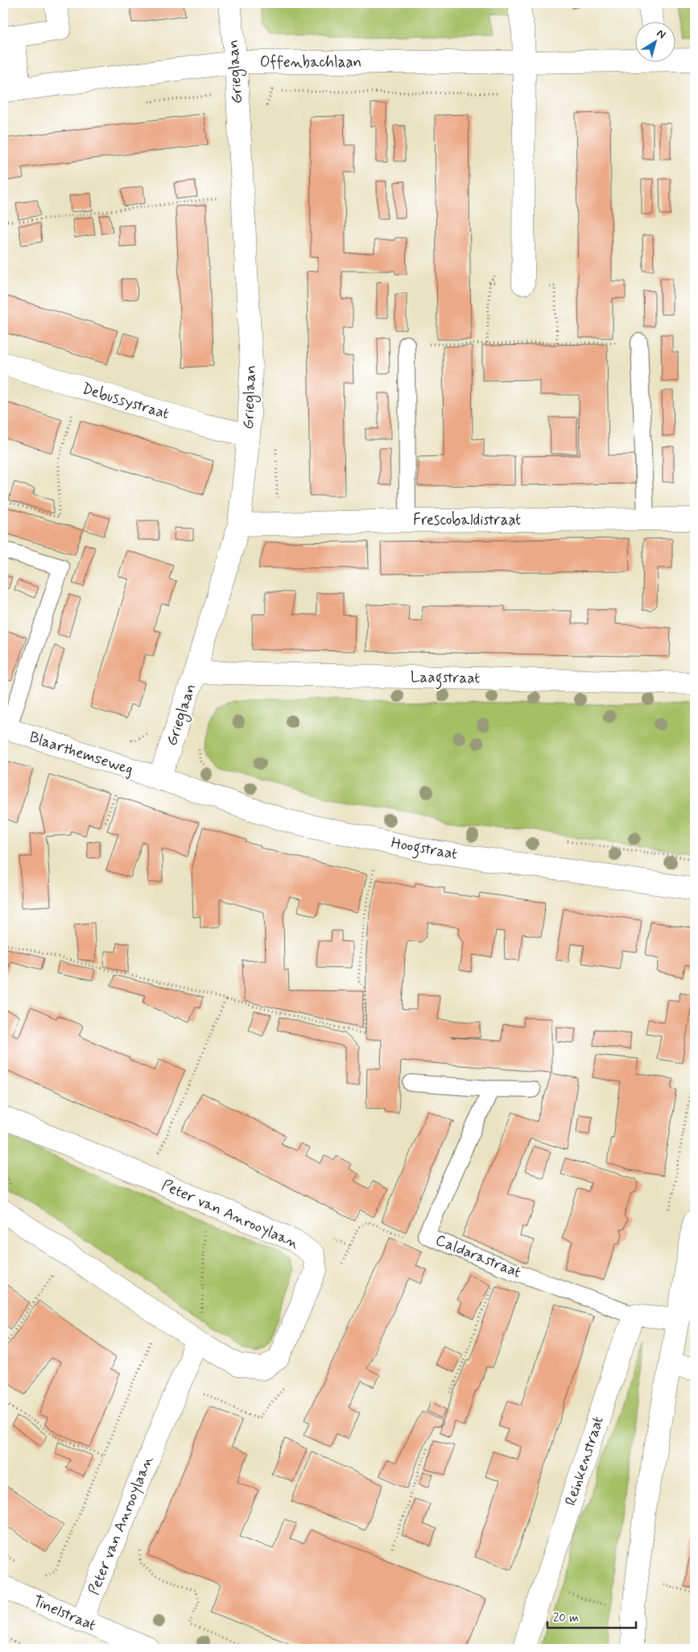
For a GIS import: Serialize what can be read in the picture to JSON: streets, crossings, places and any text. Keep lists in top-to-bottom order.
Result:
{
  "streets": {
    "street": [
      "Offenbachlaan",
      "Grieglaan",
      "Debussystraat",
      "Frescobaldistraat",
      "Laagstraat",
      "Blaarthemseweg",
      "Hoogstraat",
      "Peter van Anrooylaan",
      "Reinkenstraat",
      "Tinelstraat"
    ],
    "lane": ["Caldarastraat"]
  },
  "crossings": [
    ["Offenbachlaan", "Grieglaan"],
    ["Grieglaan", "Debussystraat"],
    ["Grieglaan", "Frescobaldistraat"],
    ["Grieglaan", "Laagstraat"],
    ["Grieglaan", "Blaarthemseweg"],
    ["Grieglaan", "Hoogstraat"],
    ["Blaarthemseweg", "Hoogstraat"],
    ["Peter van Anrooylaan", "Tinelstraat"],
    ["Caldarastraat", "Reinkenstraat"]
  ],
  "scale_bar": "20 m",
  "north": "top right"
}
